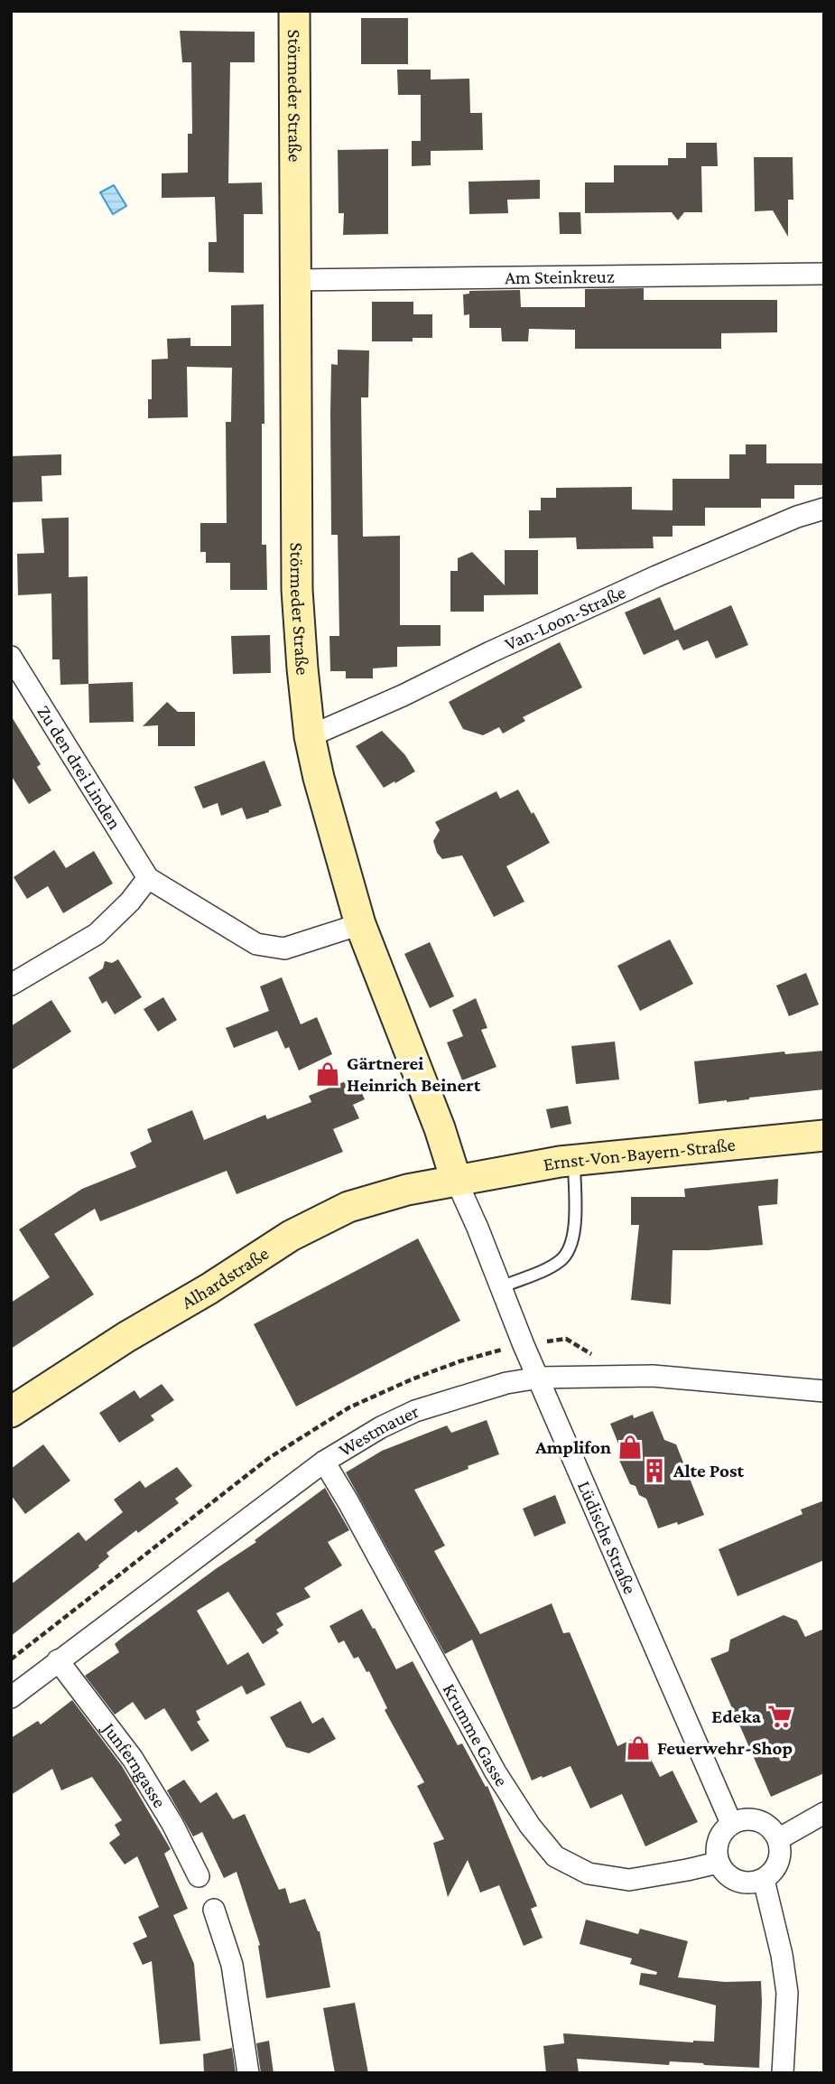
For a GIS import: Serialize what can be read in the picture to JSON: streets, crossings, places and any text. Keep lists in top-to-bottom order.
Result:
{
  "streets": {
    "main road": ["Störmeder Straße", "Ernst-Von-Bayern-Straße", "Alhardstraße"],
    "street": [
      "Am Steinkreuz",
      "Van-Loon-Straße",
      "Zu den drei Linden",
      "Westmauer",
      "Lüdische Straße",
      "Krumme Gasse",
      "Junferngasse"
    ]
  },
  "crossings": [
    ["Störmeder Straße", "Am Steinkreuz"],
    ["Störmeder Straße", "Van-Loon-Straße"],
    ["Störmeder Straße", "Zu den drei Linden"],
    ["Störmeder Straße", "Ernst-Von-Bayern-Straße"],
    ["Störmeder Straße", "Alhardstraße"],
    ["Störmeder Straße", "Lüdische Straße"],
    ["Ernst-Von-Bayern-Straße", "Alhardstraße"],
    ["Ernst-Von-Bayern-Straße", "Lüdische Straße"],
    ["Alhardstraße", "Lüdische Straße"],
    ["Westmauer", "Lüdische Straße"],
    ["Westmauer", "Krumme Gasse"],
    ["Westmauer", "Junferngasse"],
    ["Lüdische Straße", "Krumme Gasse"]
  ],
  "places": {
    "shop": ["Gärtnerei Heinrich Beinert", "Amplifon", "Feuerwehr-Shop"],
    "building": ["Alte Post"],
    "supermarket": ["Edeka"]
  }
}
